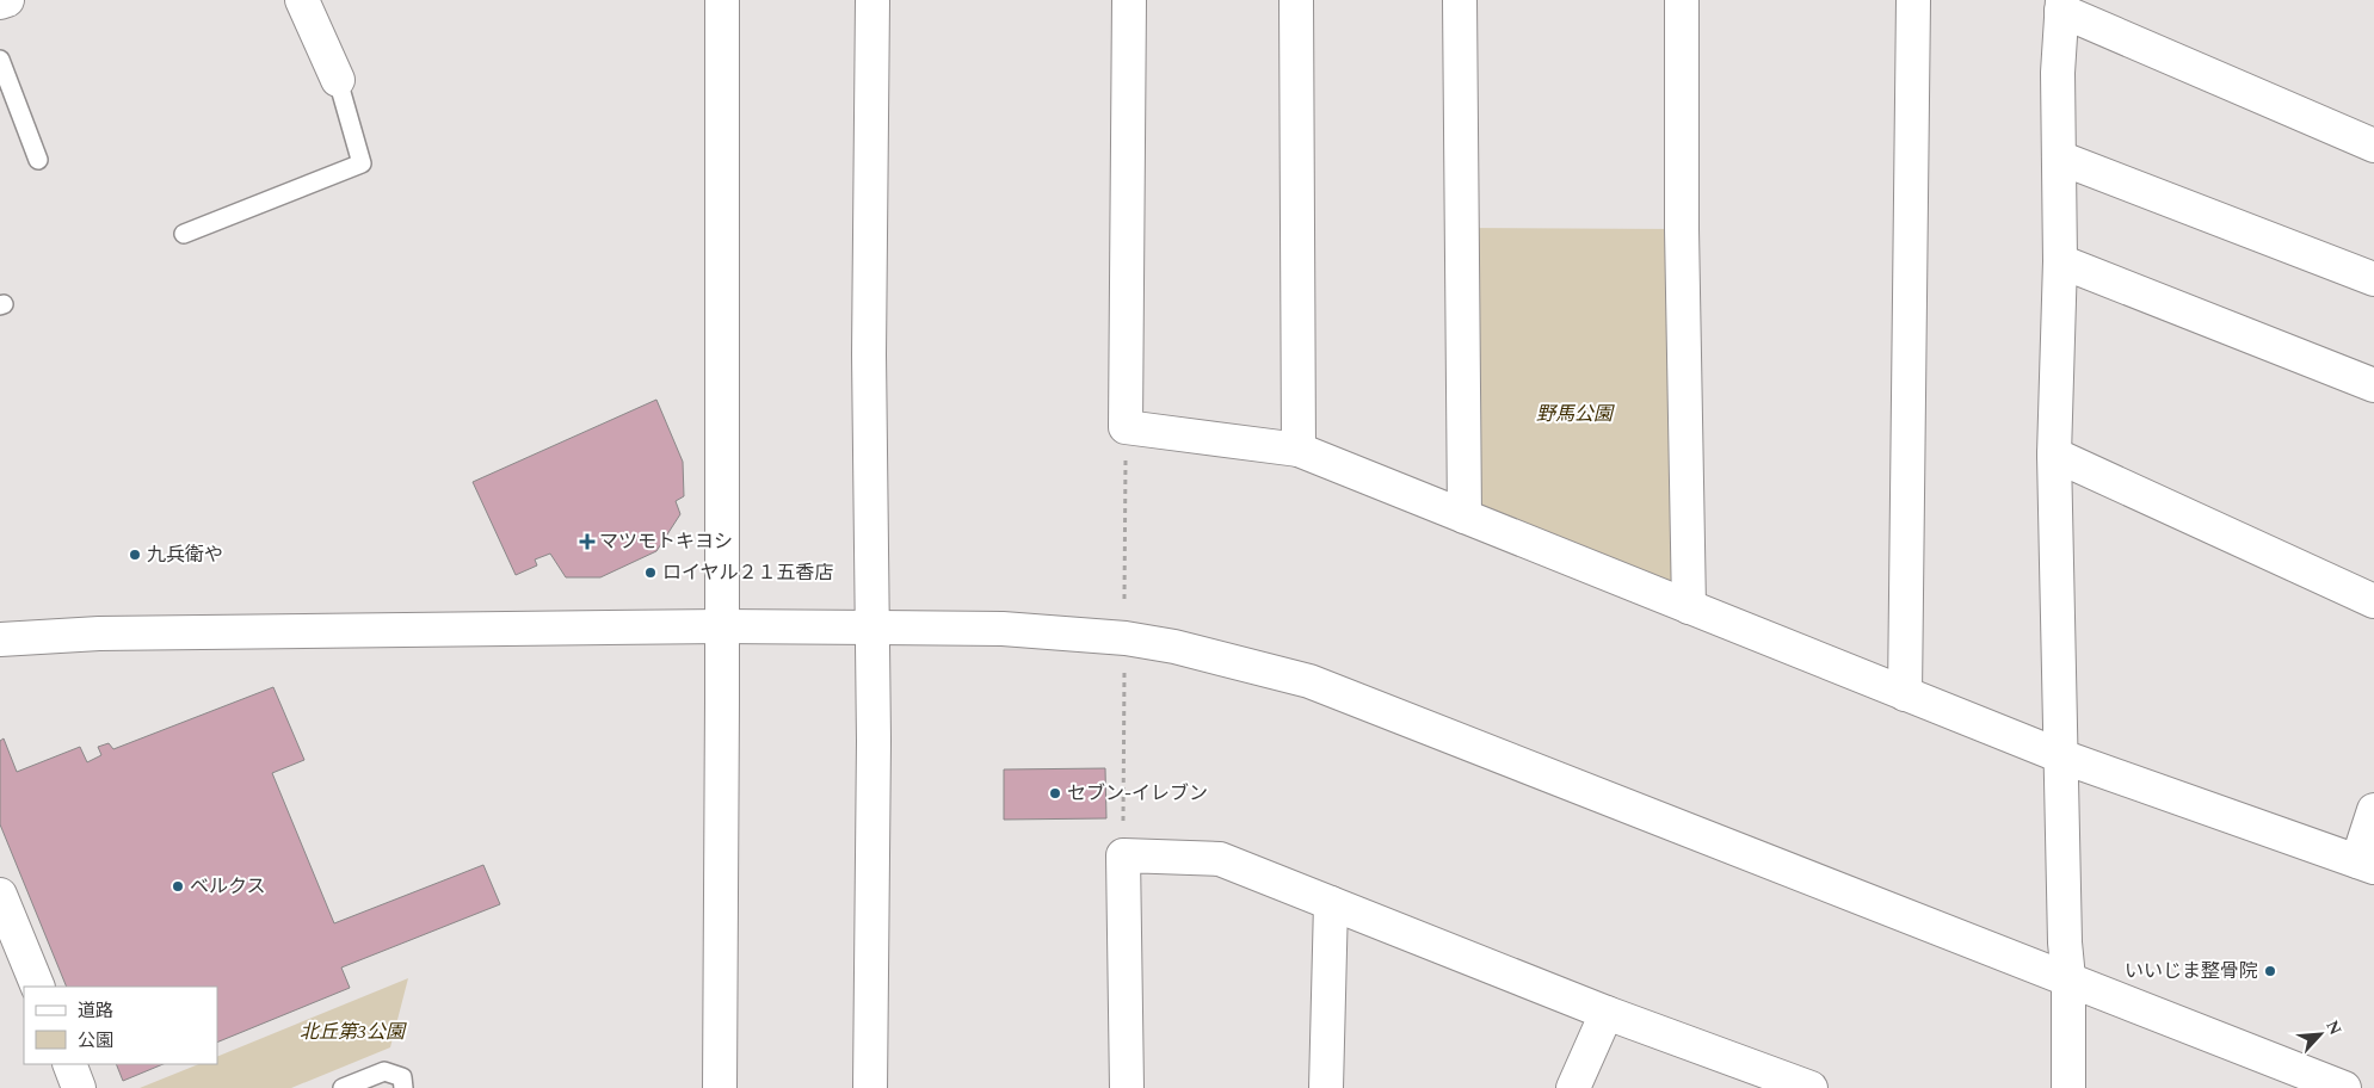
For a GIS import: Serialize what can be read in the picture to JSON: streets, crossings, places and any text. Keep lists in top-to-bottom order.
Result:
{
  "parks": ["野馬公園", "北丘第3公園"],
  "places": {
    "health": ["マツモトキヨシ"],
    "other": [
      "九兵衛や",
      "ロイヤル２１五香店",
      "セブン-イレブン",
      "ベルクス",
      "いいじま整骨院"
    ]
  },
  "legend": ["道路", "公園"],
  "north": "top right"
}
